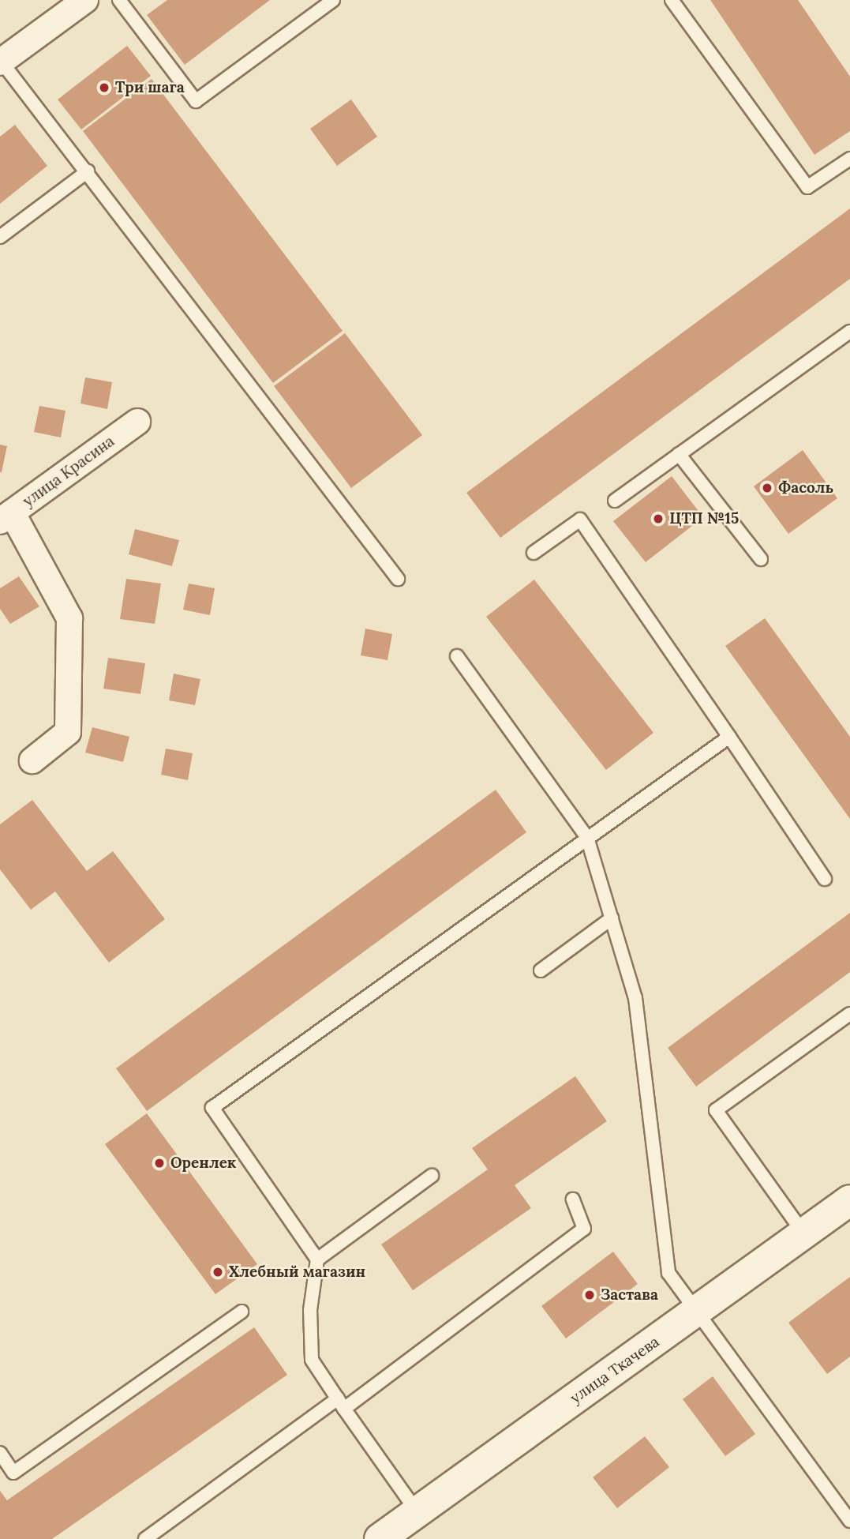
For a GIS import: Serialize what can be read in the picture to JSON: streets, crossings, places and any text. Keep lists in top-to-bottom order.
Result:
{
  "streets": {
    "street": ["улица Красина", "улица Ткачева"]
  },
  "places": [
    "Три шага",
    "Фасоль",
    "ЦТП №15",
    "Оренлек",
    "Хлебный магазин",
    "Застава"
  ]
}
